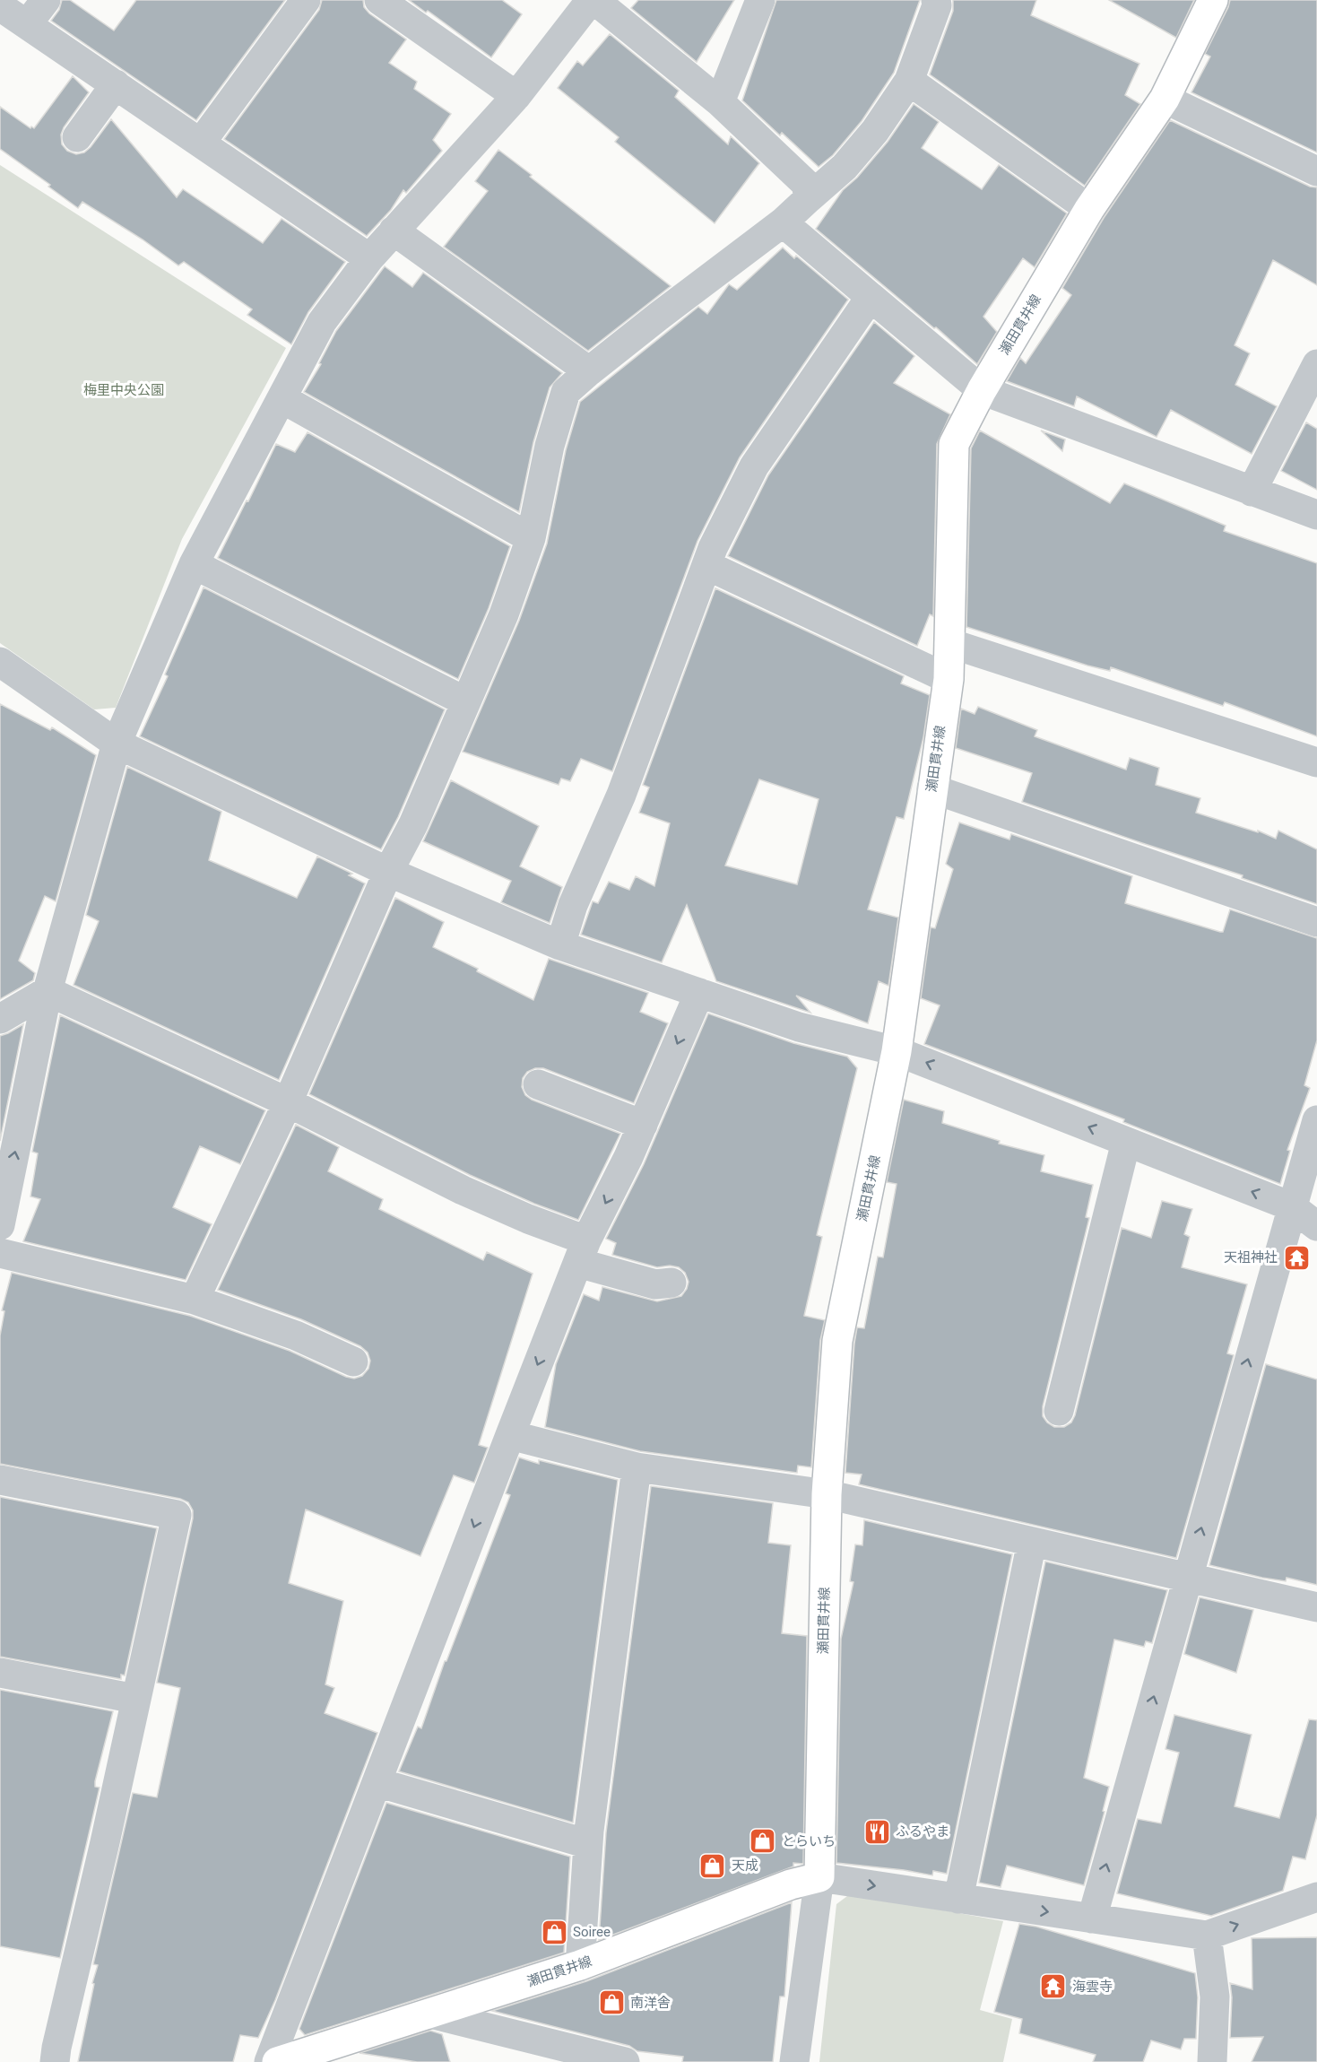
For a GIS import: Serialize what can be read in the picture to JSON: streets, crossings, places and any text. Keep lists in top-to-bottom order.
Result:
{
  "streets": {
    "main road": ["瀬田貫井線"]
  },
  "parks": ["梅里中央公園"],
  "places": {
    "temple": ["天祖神社", "海雲寺"],
    "restaurant": ["ふるやま"],
    "shop": [
      "とらいち",
      "天成",
      "Soiree",
      "南洋舎"
    ]
  }
}
